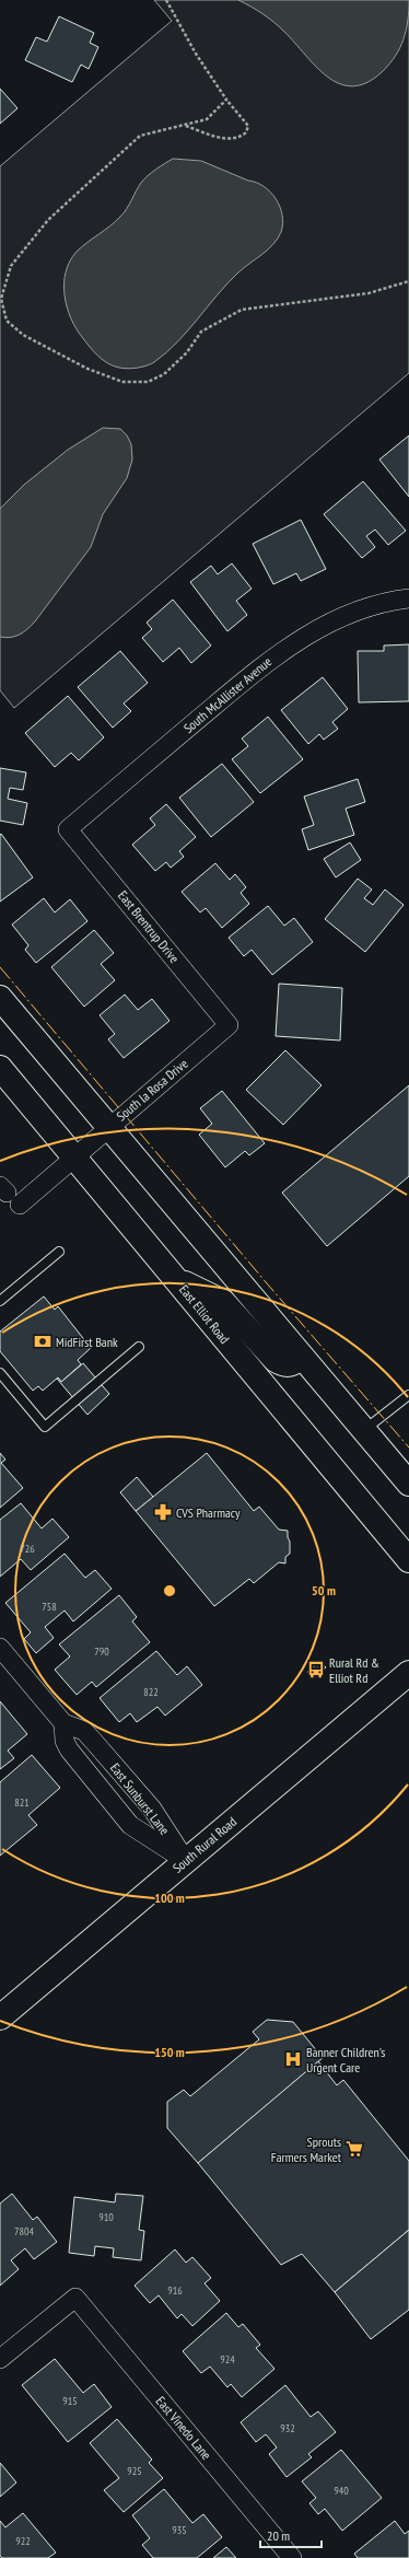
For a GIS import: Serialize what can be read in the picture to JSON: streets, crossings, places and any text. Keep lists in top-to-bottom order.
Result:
{
  "streets": {
    "main road": ["East Elliot Road", "South Rural Road"],
    "street": [
      "South McAllister Avenue",
      "East Brentrup Drive",
      "South la Rosa Drive",
      "East Sunburst Lane",
      "East Vinedo Lane"
    ]
  },
  "crossings": [
    ["South McAllister Avenue", "East Brentrup Drive"],
    ["East Brentrup Drive", "South la Rosa Drive"],
    ["South la Rosa Drive", "East Elliot Road"],
    ["East Sunburst Lane", "South Rural Road"]
  ],
  "places": {
    "bank": ["MidFirst Bank"],
    "pharmacy": ["CVS Pharmacy"],
    "bus stop": ["Rural Rd & Elliot Rd"],
    "hospital": ["Banner Children's Urgent Care"],
    "supermarket": ["Sprouts Farmers Market"]
  },
  "house_numbers": [
    "726",
    "758",
    "790",
    "822",
    "821",
    "910",
    "7804",
    "916",
    "924",
    "915",
    "932",
    "925",
    "940",
    "935",
    "922"
  ],
  "scale_bar": "20 m",
  "rings": ["50 m", "100 m", "150 m"]
}
